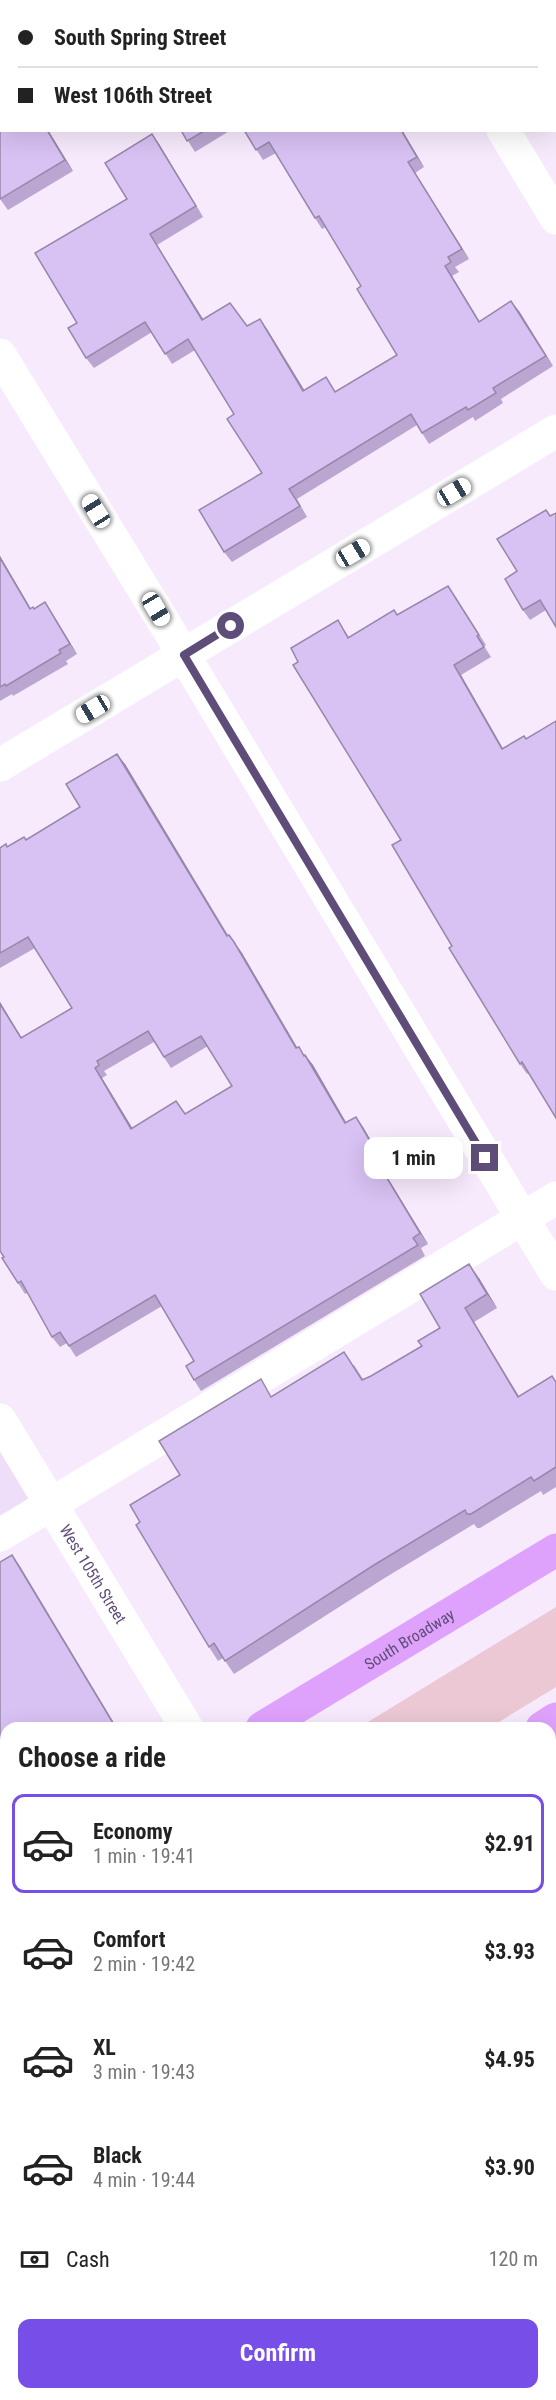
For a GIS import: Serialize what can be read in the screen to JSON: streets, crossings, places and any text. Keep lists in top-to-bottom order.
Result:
{
  "streets": {
    "main road": ["South Broadway"],
    "street": ["West 105th Street"]
  },
  "page": {
    "banner": ["South Spring Street", "West 106th Street"],
    "bubble": "1 min",
    "heading": "Choose a ride",
    "list": [
      {
        "name": "Economy",
        "note": "1 min · 19:41",
        "value": "$2.91"
      },
      {
        "name": "Comfort",
        "note": "2 min · 19:42",
        "value": "$3.93"
      },
      {
        "name": "XL",
        "note": "3 min · 19:43",
        "value": "$4.95"
      },
      {
        "name": "Black",
        "note": "4 min · 19:44",
        "value": "$3.90"
      }
    ],
    "pay": ["Cash", "120 m"],
    "buttons": "Confirm"
  }
}
